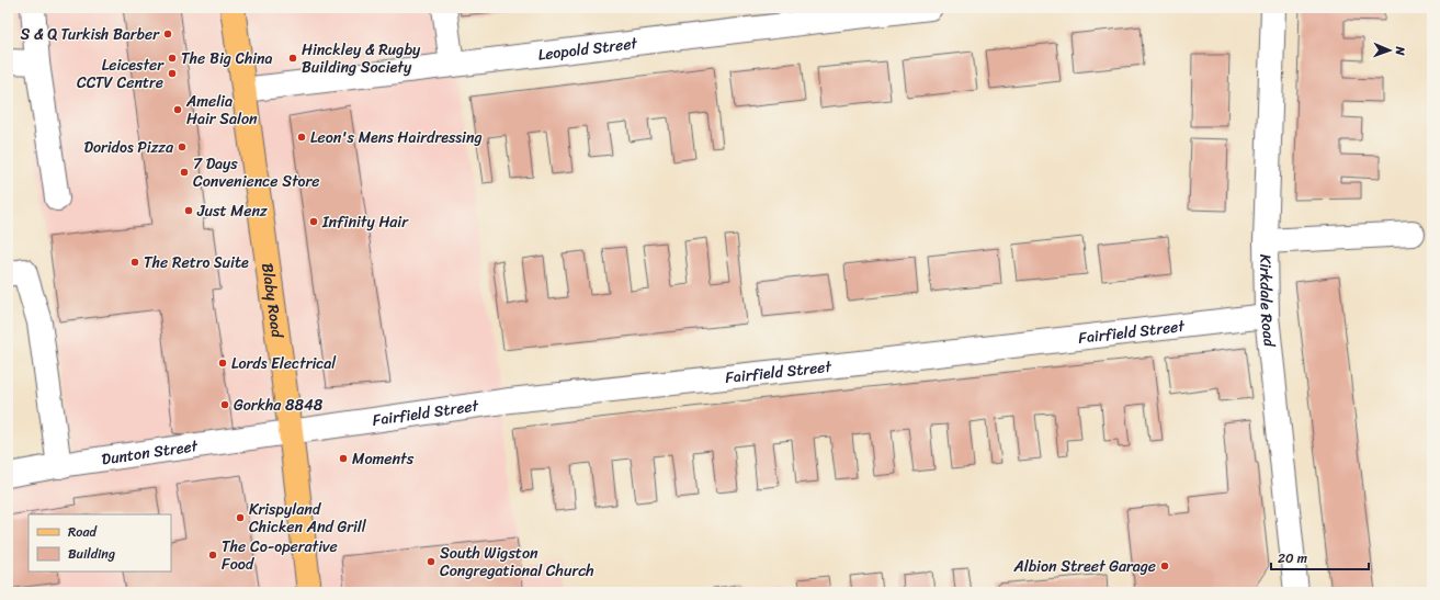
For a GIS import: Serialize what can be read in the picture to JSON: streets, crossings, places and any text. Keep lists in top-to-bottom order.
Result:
{
  "streets": {
    "main road": ["Blaby Road"],
    "street": [
      "Leopold Street",
      "Kirkdale Road",
      "Fairfield Street",
      "Dunton Street"
    ]
  },
  "crossings": [
    ["Leopold Street", "Blaby Road"],
    ["Blaby Road", "Fairfield Street"],
    ["Blaby Road", "Dunton Street"],
    ["Kirkdale Road", "Fairfield Street"],
    ["Fairfield Street", "Dunton Street"]
  ],
  "places": [
    "S & Q Turkish Barber",
    "The Big China",
    "Hinckley & Rugby Building Society",
    "Leicester CCTV Centre",
    "Amelia Hair Salon",
    "Leon's Mens Hairdressing",
    "Doridos Pizza",
    "7 Days Convenience Store",
    "Just Menz",
    "Infinity Hair",
    "The Retro Suite",
    "Lords Electrical",
    "Gorkha 8848",
    "Moments",
    "Krispyland Chicken And Grill",
    "The Co-operative Food",
    "South Wigston Congregational Church",
    "Albion Street Garage"
  ],
  "legend": ["Road", "Building"],
  "scale_bar": "20 m",
  "north": "right"
}
